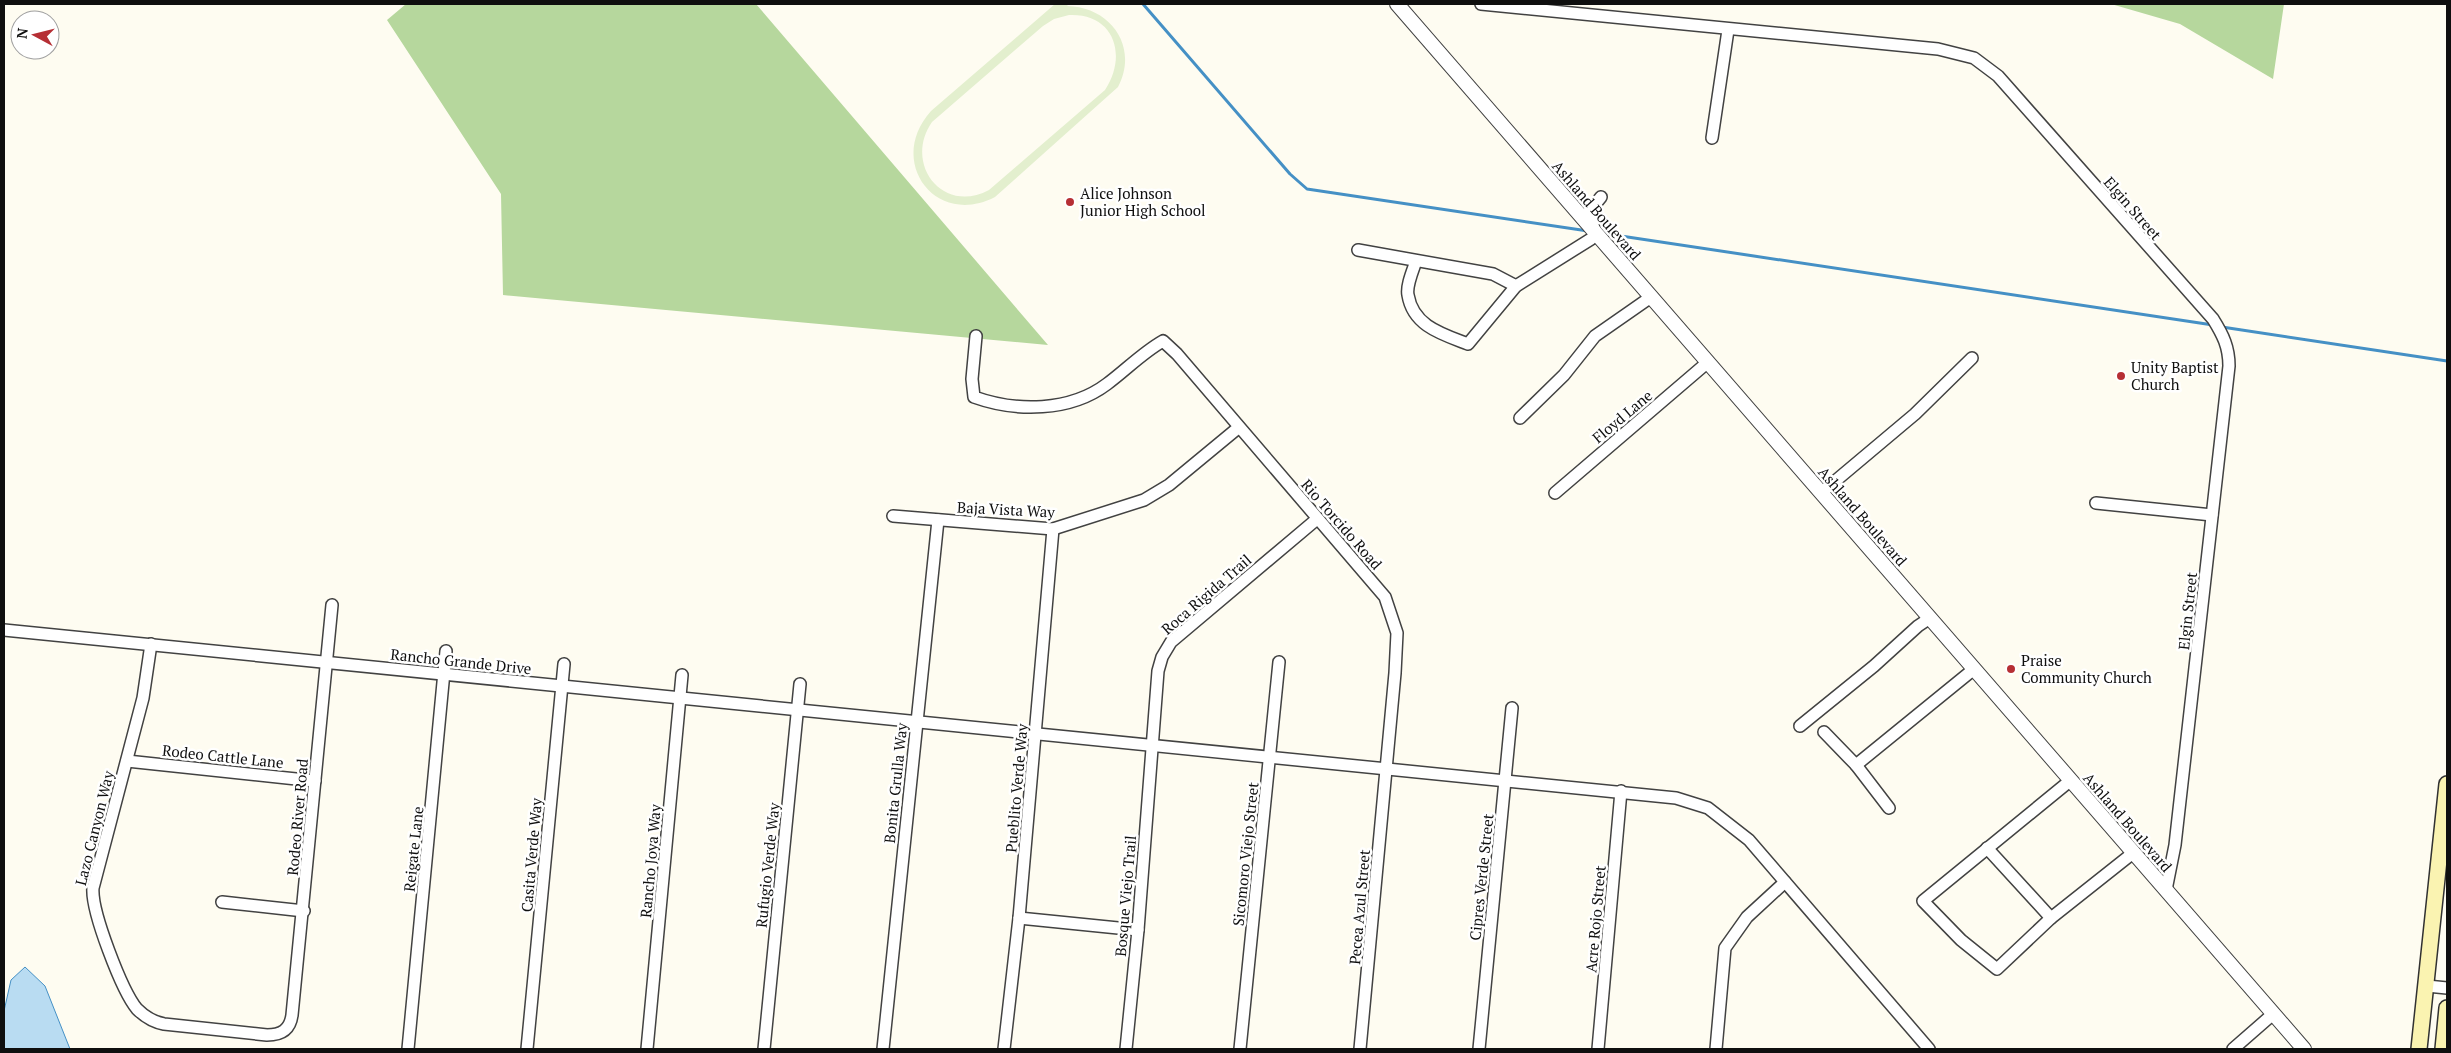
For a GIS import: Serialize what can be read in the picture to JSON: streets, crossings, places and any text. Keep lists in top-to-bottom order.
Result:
{
  "streets": {
    "street": [
      "Elgin Street",
      "Ashland Boulevard",
      "Floyd Lane",
      "Baja Vista Way",
      "Rio Torcido Road",
      "Roca Rigida Trail",
      "Rancho Grande Drive",
      "Rodeo Cattle Lane",
      "Bonita Grulla Way",
      "Pueblito Verde Way",
      "Rodeo River Road",
      "Lazo Canyon Way",
      "Reigate Lane",
      "Sicomoro Viejo Street",
      "Casita Verde Way",
      "Rancho Joya Way",
      "Rufugio Verde Way",
      "Cipres Verde Street",
      "Bosque Viejo Trail",
      "Pecea Azul Street",
      "Acre Rojo Street"
    ]
  },
  "crossings": [
    ["Elgin Street", "Ashland Boulevard"],
    ["Ashland Boulevard", "Floyd Lane"],
    ["Baja Vista Way", "Rio Torcido Road"],
    ["Baja Vista Way", "Bonita Grulla Way"],
    ["Baja Vista Way", "Pueblito Verde Way"],
    ["Rio Torcido Road", "Roca Rigida Trail"],
    ["Rio Torcido Road", "Rancho Grande Drive"],
    ["Rio Torcido Road", "Pecea Azul Street"],
    ["Roca Rigida Trail", "Rancho Grande Drive"],
    ["Roca Rigida Trail", "Bosque Viejo Trail"],
    ["Rancho Grande Drive", "Bonita Grulla Way"],
    ["Rancho Grande Drive", "Pueblito Verde Way"],
    ["Rancho Grande Drive", "Rodeo River Road"],
    ["Rancho Grande Drive", "Lazo Canyon Way"],
    ["Rancho Grande Drive", "Reigate Lane"],
    ["Rancho Grande Drive", "Sicomoro Viejo Street"],
    ["Rancho Grande Drive", "Casita Verde Way"],
    ["Rancho Grande Drive", "Rancho Joya Way"],
    ["Rancho Grande Drive", "Rufugio Verde Way"],
    ["Rancho Grande Drive", "Cipres Verde Street"],
    ["Rancho Grande Drive", "Bosque Viejo Trail"],
    ["Rancho Grande Drive", "Pecea Azul Street"],
    ["Rancho Grande Drive", "Acre Rojo Street"],
    ["Rodeo Cattle Lane", "Rodeo River Road"],
    ["Rodeo Cattle Lane", "Lazo Canyon Way"],
    ["Rodeo River Road", "Lazo Canyon Way"]
  ],
  "places": ["Alice Johnson Junior High School", "Unity Baptist Church", "Praise Community Church"],
  "north": "left"
}
